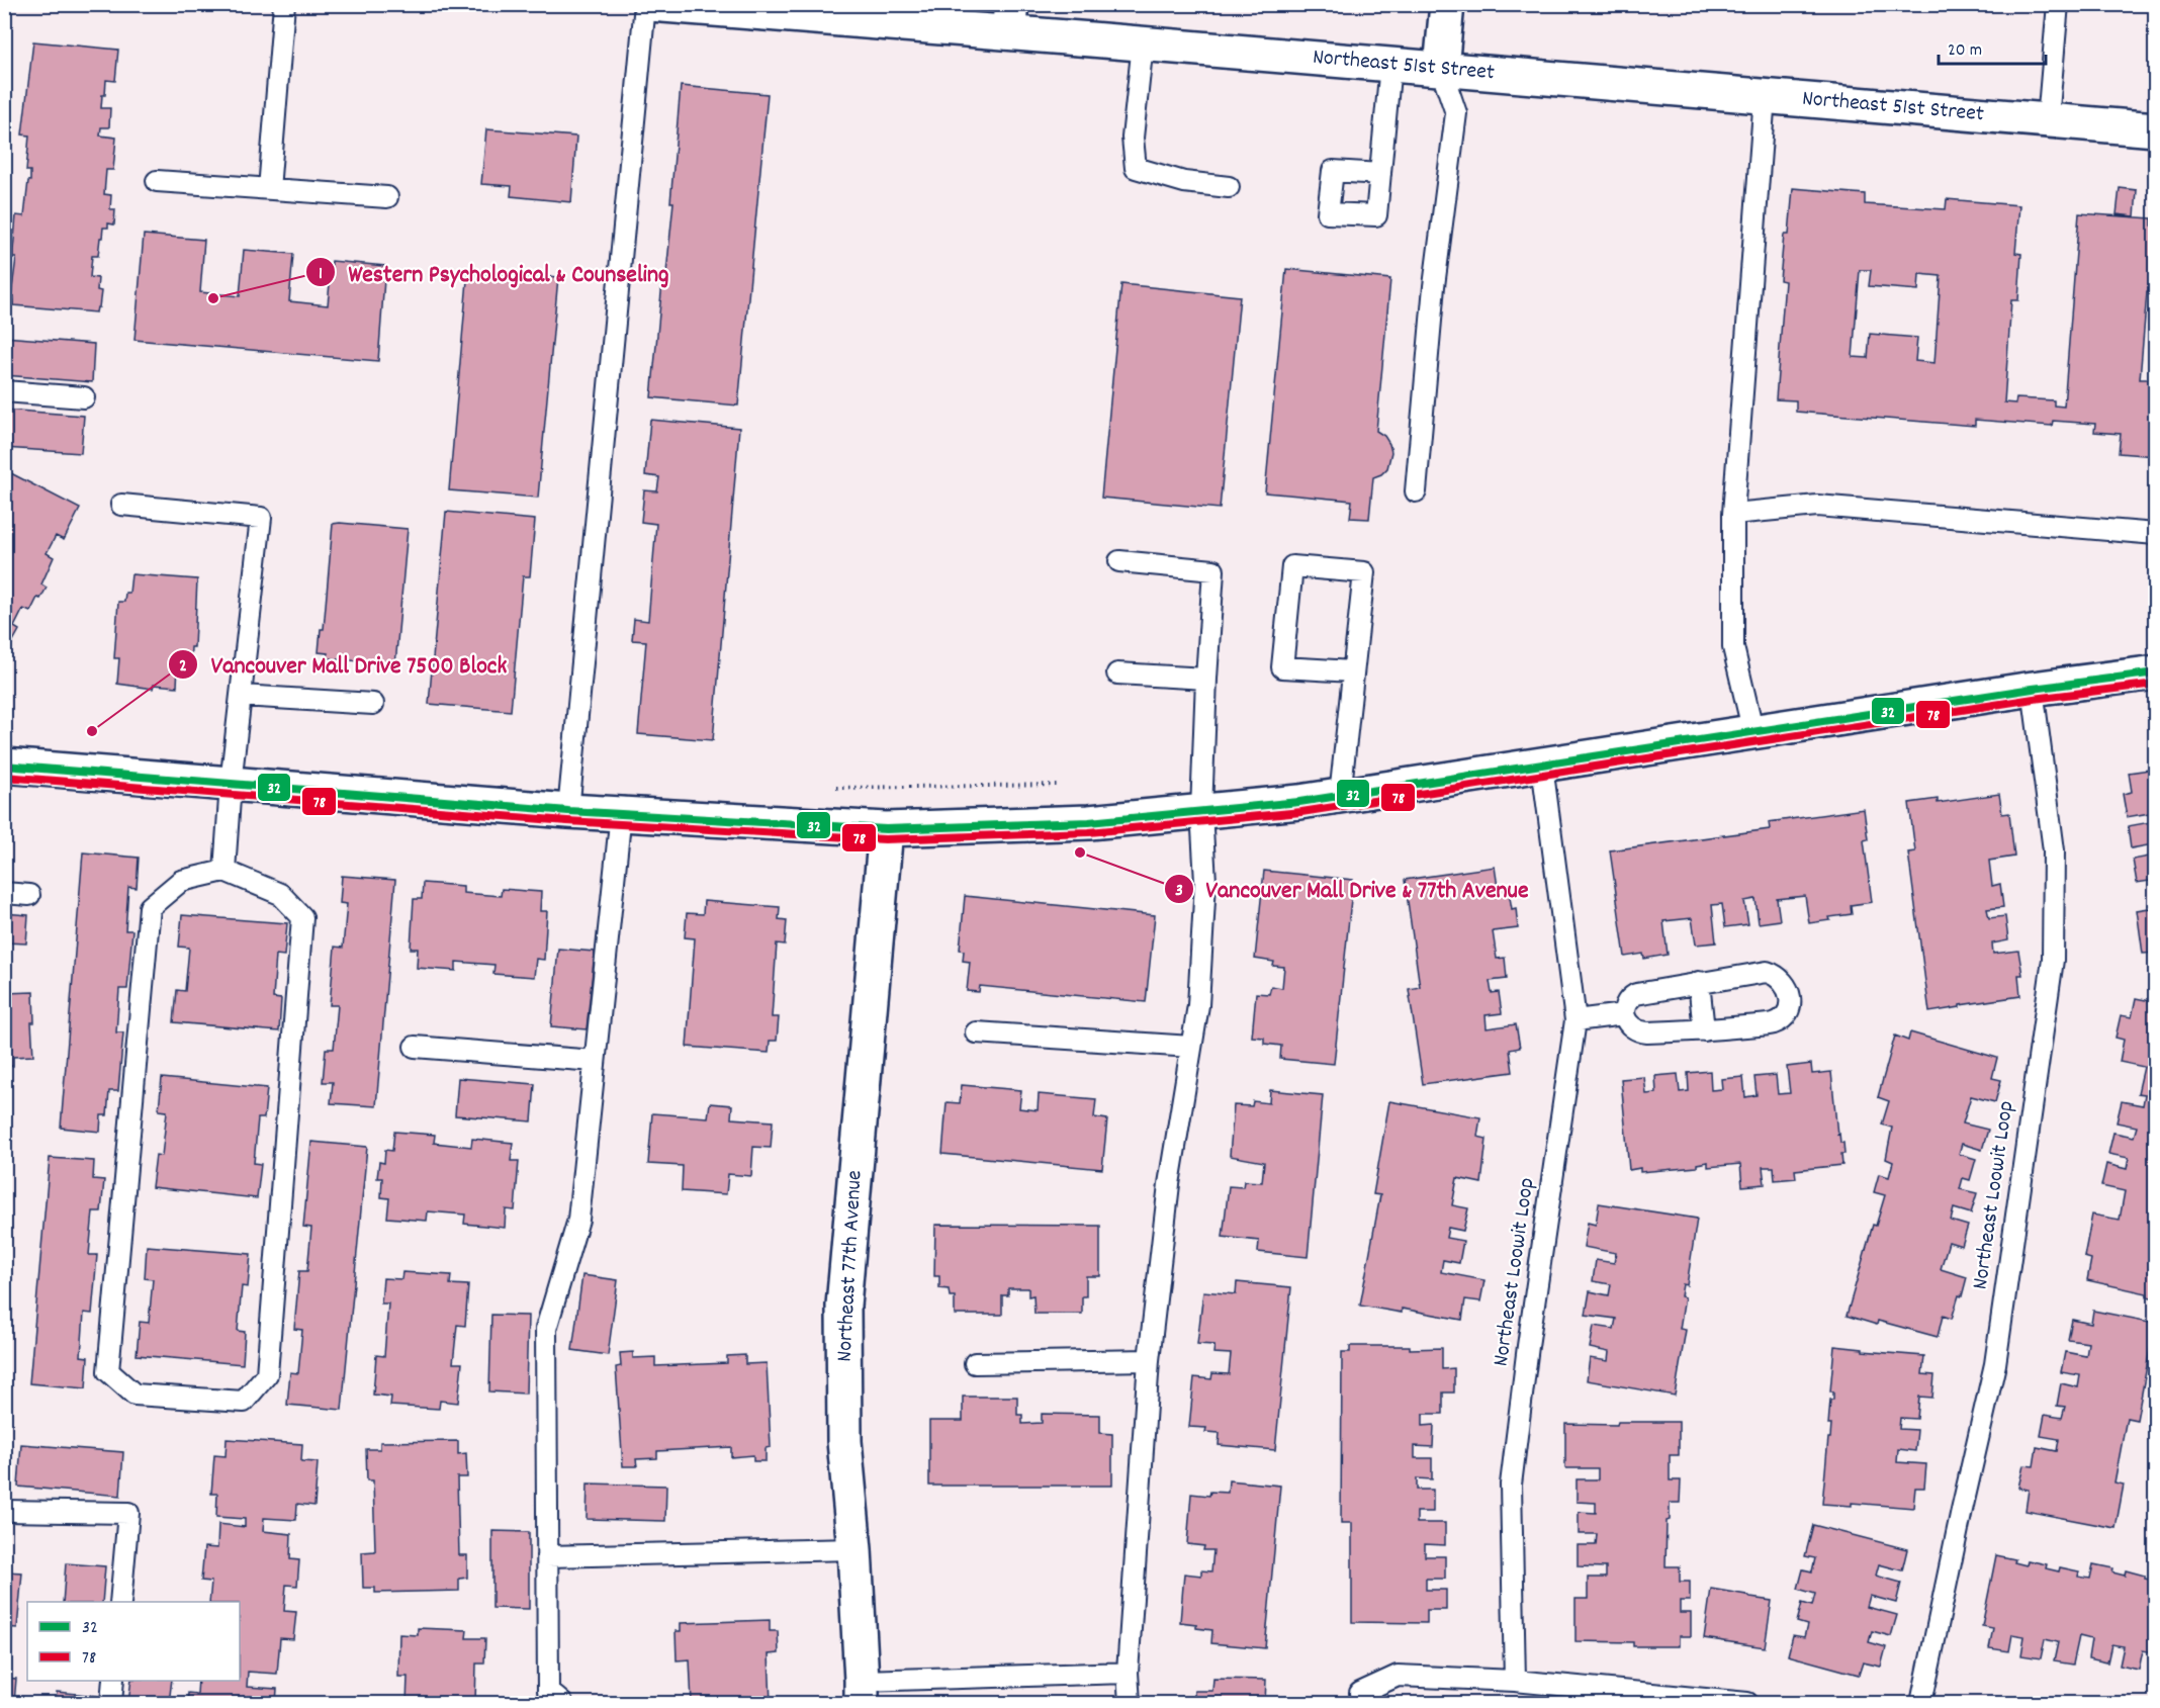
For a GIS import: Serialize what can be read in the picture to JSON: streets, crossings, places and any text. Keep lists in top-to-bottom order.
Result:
{
  "streets": {
    "street": ["Northeast 51st Street", "Northeast 77th Avenue"],
    "lane": ["Northeast Loowit Loop"]
  },
  "places": ["Western Psychological & Counseling", "Vancouver Mall Drive 7500 Block", "Vancouver Mall Drive & 77th Avenue"],
  "lines": ["transit line 32", "transit line 78"],
  "legend": ["32", "78"],
  "scale_bar": "20 m"
}
